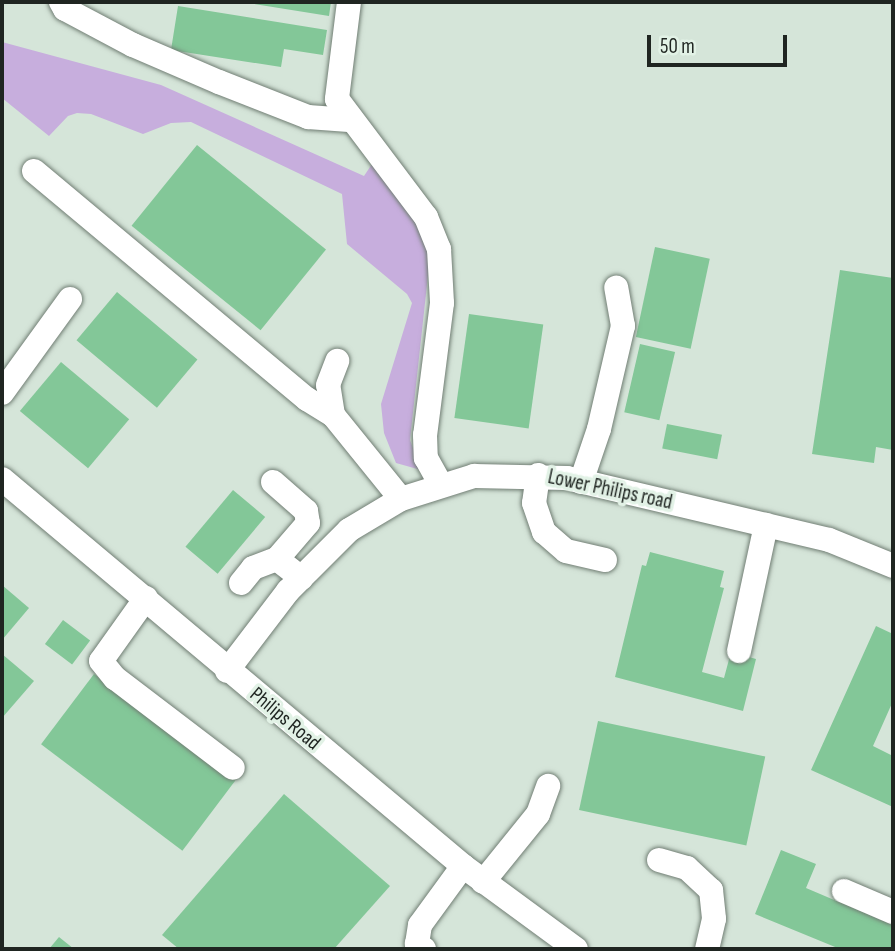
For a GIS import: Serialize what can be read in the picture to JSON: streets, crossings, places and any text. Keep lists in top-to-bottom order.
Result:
{
  "streets": {
    "street": ["Lower Philips road", "Philips Road"]
  },
  "crossings": [
    ["Lower Philips road", "Philips Road"]
  ],
  "scale_bar": "50 m"
}
